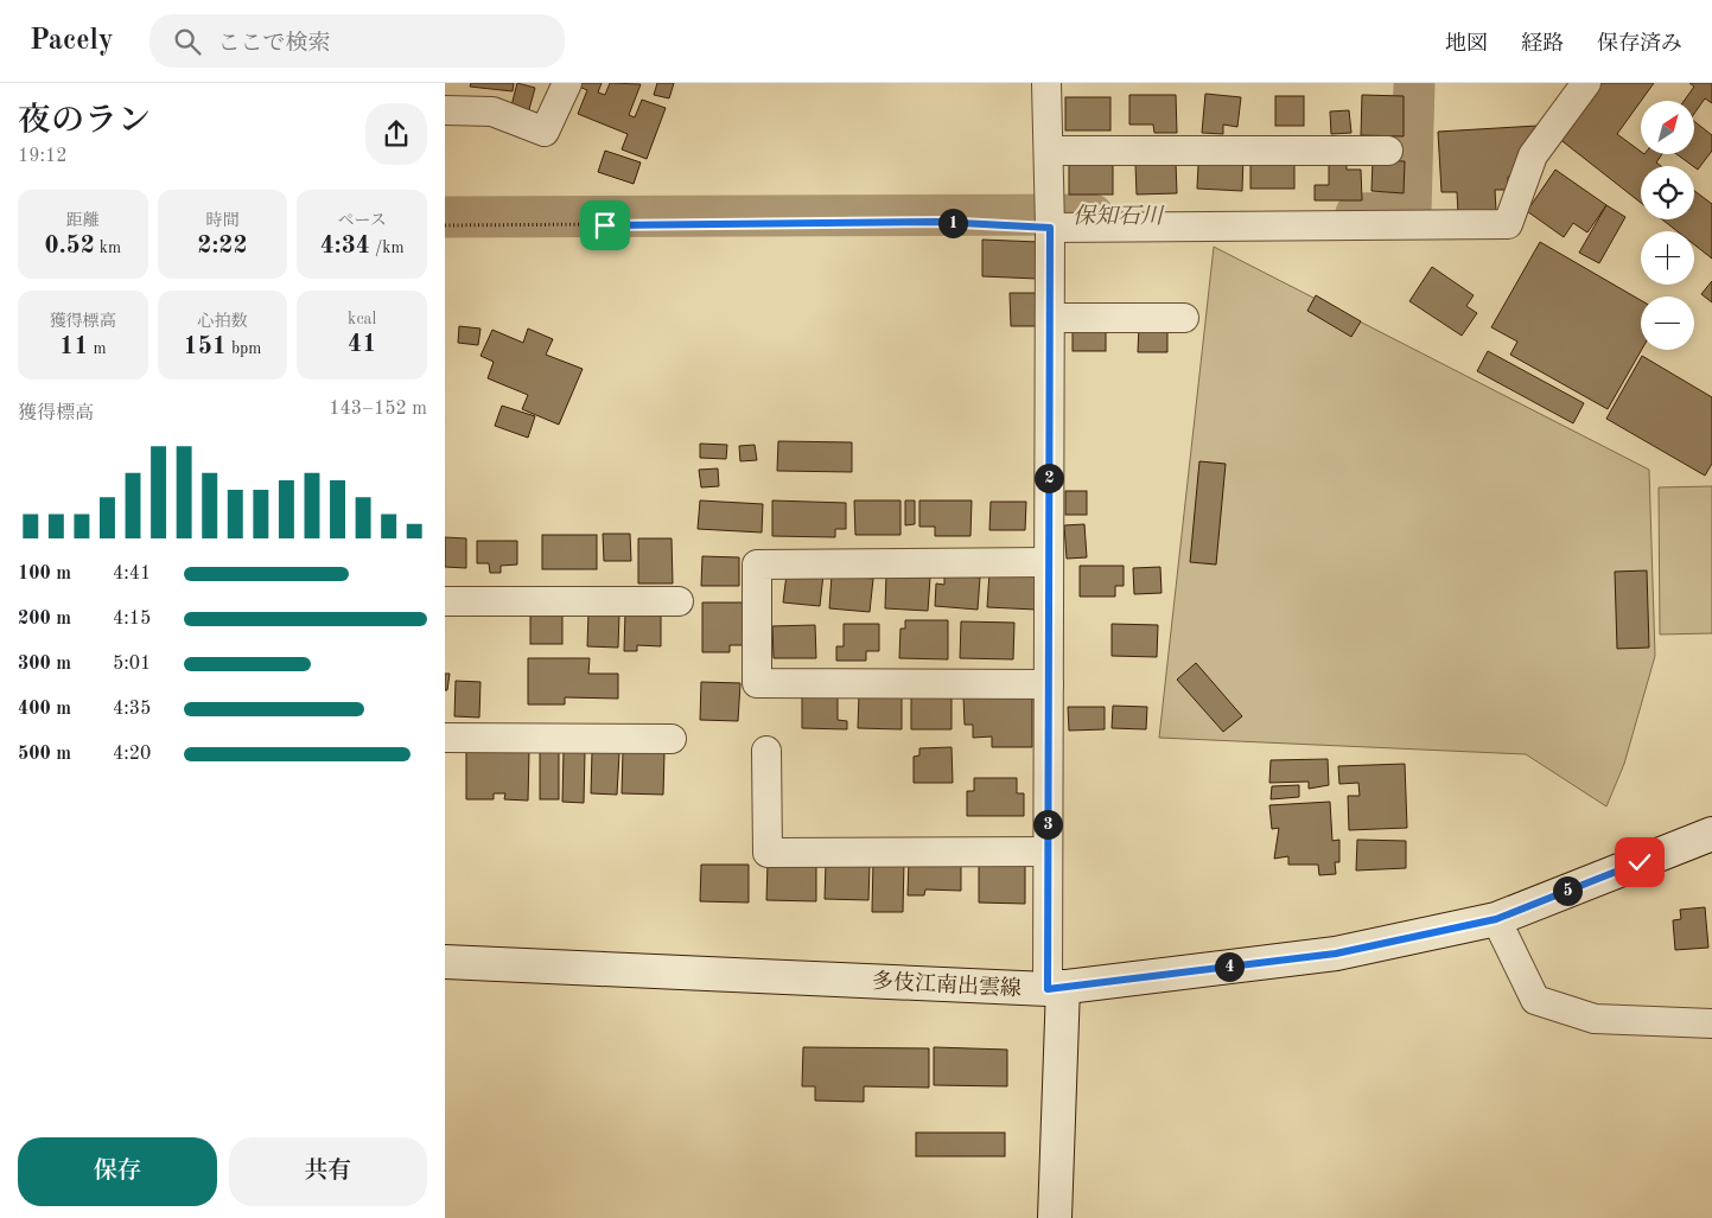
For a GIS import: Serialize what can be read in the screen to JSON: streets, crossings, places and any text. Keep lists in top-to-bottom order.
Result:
{
  "streets": {
    "main road": ["多伎江南出雲線"]
  },
  "water": ["保知石川"],
  "north": "top right",
  "page": {
    "header": "Pacely",
    "search": "ここで検索",
    "nav": ["地図", "経路", "保存済み"],
    "heading": ["夜のラン", "19:12"],
    "map_buttons": ["+", "−"],
    "stats": [
      ["距離", "0.52 km"],
      ["時間", "2:22"],
      ["ペース", "4:34 /km"],
      ["獲得標高", "11 m"],
      ["心拍数", "151 bpm"],
      ["kcal", "41"]
    ],
    "pins": [
      "1",
      "2",
      "3",
      "5",
      "4"
    ],
    "chart": ["獲得標高", "143–152 m"],
    "list": [
      {
        "name": "100 m",
        "note": "4:41"
      },
      {
        "name": "200 m",
        "note": "4:15"
      },
      {
        "name": "300 m",
        "note": "5:01"
      },
      {
        "name": "400 m",
        "note": "4:35"
      },
      {
        "name": "500 m",
        "note": "4:20"
      }
    ],
    "buttons": ["保存", "共有"]
  }
}
